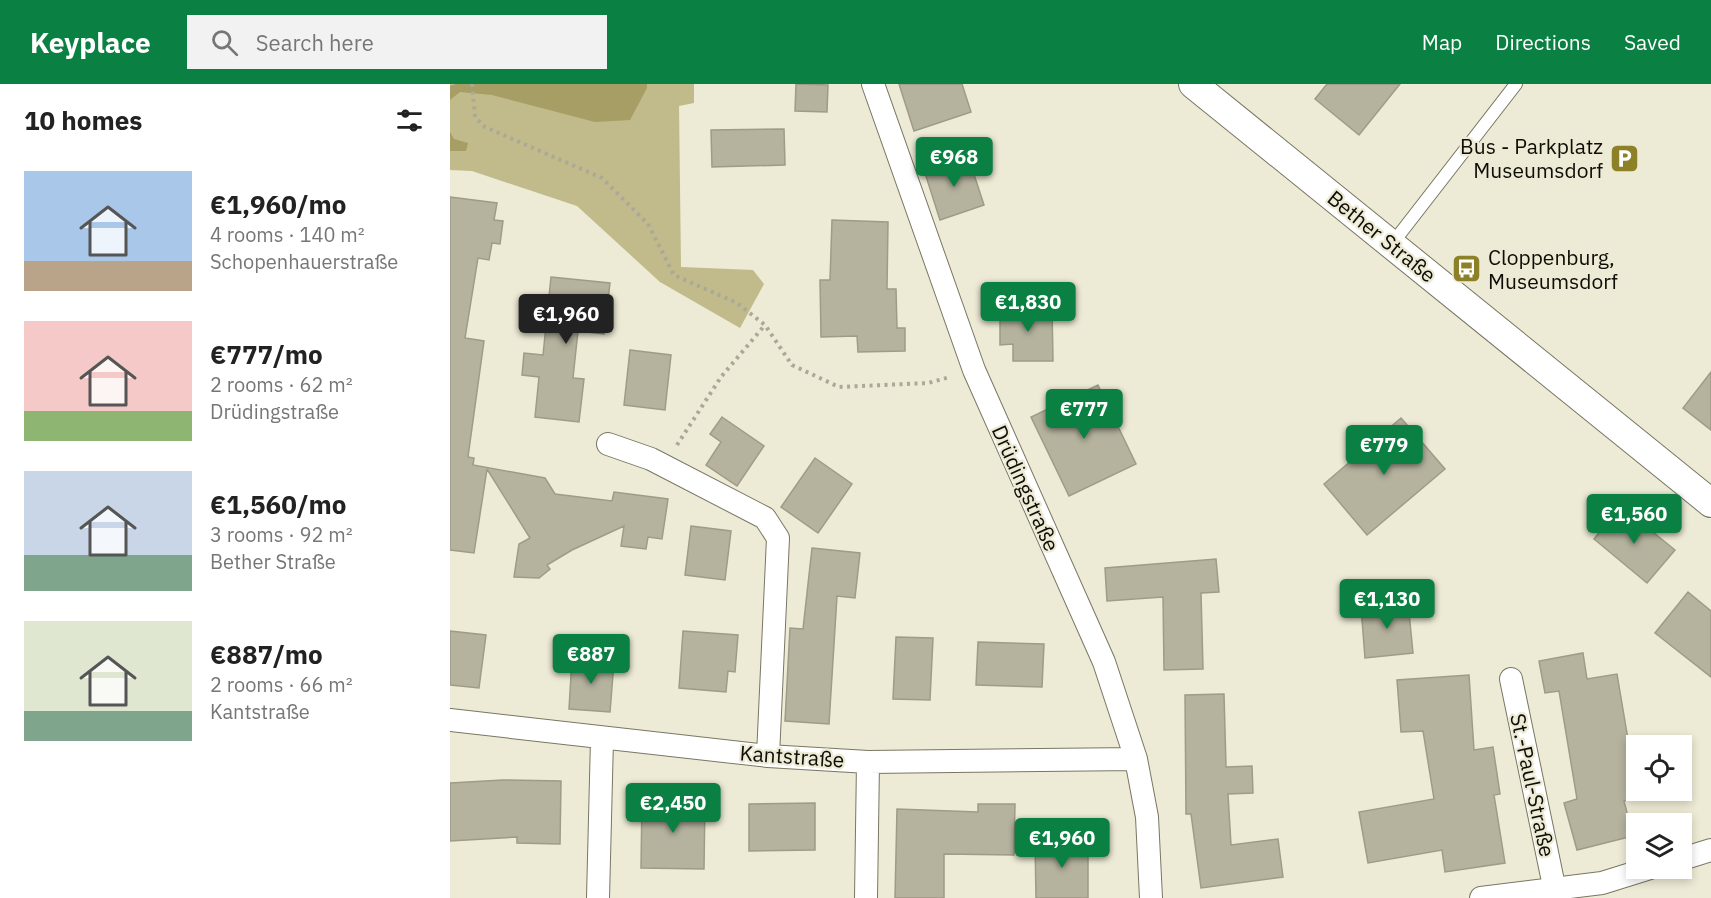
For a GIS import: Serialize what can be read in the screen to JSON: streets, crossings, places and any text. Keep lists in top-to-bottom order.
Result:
{
  "streets": {
    "street": [
      "Bether Straße",
      "Drüdingstraße",
      "Kantstraße",
      "St.-Paul-Straße"
    ]
  },
  "crossings": [
    ["Drüdingstraße", "Kantstraße"]
  ],
  "places": {
    "parking": ["Bus - Parkplatz Museumsdorf"],
    "bus stop": ["Cloppenburg, Museumsdorf"]
  },
  "page": {
    "header": "Keyplace",
    "search": "Search here",
    "nav": ["Map", "Directions", "Saved"],
    "heading": "10 homes",
    "price": [
      "€968",
      "€1,830",
      "€1,960",
      "€777",
      "€779",
      "€1,560",
      "€1,130",
      "€887",
      "€2,450",
      "€1,960"
    ],
    "list": [
      {
        "name": "€1,960/mo",
        "note": "4 rooms · 140 m² · Schopenhauerstraße"
      },
      {
        "name": "€777/mo",
        "note": "2 rooms · 62 m² · Drüdingstraße"
      },
      {
        "name": "€1,560/mo",
        "note": "3 rooms · 92 m² · Bether Straße"
      },
      {
        "name": "€887/mo",
        "note": "2 rooms · 66 m² · Kantstraße"
      }
    ]
  }
}
